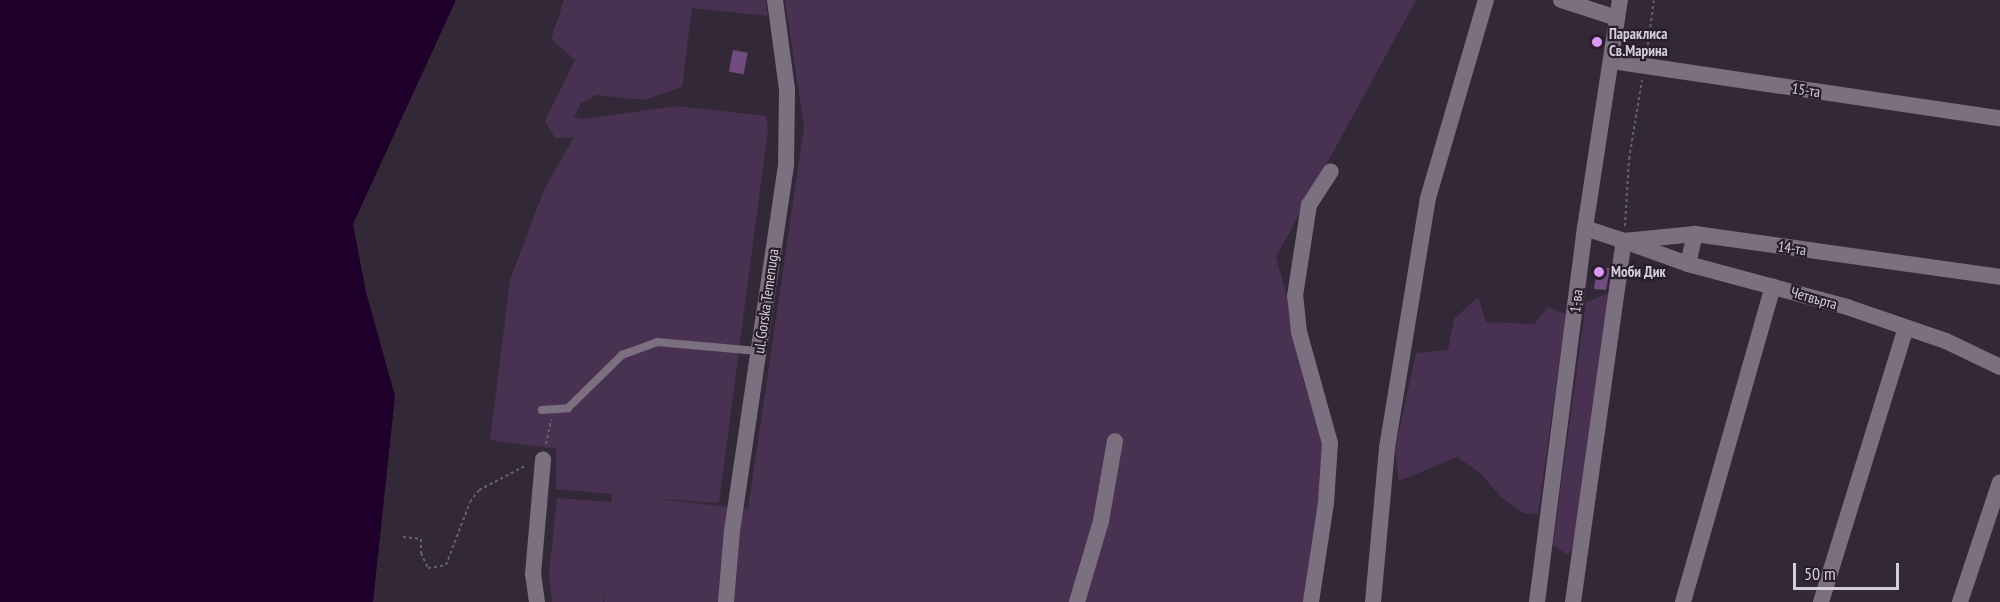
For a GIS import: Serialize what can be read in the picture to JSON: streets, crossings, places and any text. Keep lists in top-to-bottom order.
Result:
{
  "streets": {
    "street": [
      "15-та",
      "14-та",
      "Четвърта",
      "ul. Gorska Temenuga",
      "1-ва"
    ]
  },
  "crossings": [
    ["15-та", "1-ва"],
    ["14-та", "Четвърта"],
    ["14-та", "1-ва"]
  ],
  "places": ["Параклиса Св.Марина", "Моби Дик"],
  "scale_bar": "50 m"
}
